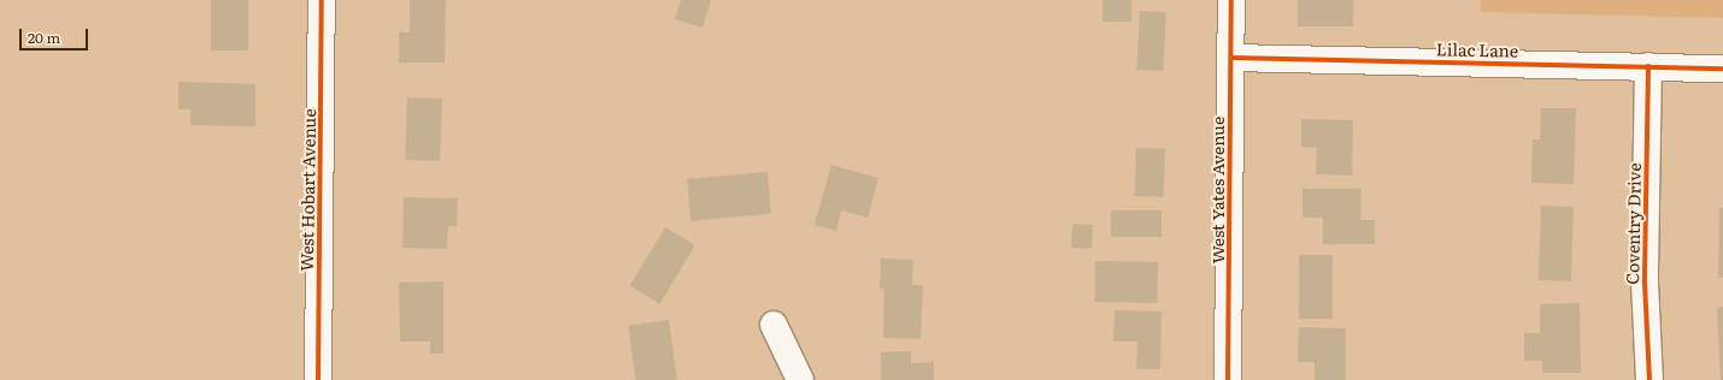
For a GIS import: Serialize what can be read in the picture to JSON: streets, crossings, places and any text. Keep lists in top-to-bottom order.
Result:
{
  "streets": {
    "street": [
      "Lilac Lane",
      "West Hobart Avenue",
      "West Yates Avenue",
      "Coventry Drive"
    ]
  },
  "crossings": [
    ["Lilac Lane", "West Yates Avenue"],
    ["Lilac Lane", "Coventry Drive"]
  ],
  "scale_bar": "20 m"
}
